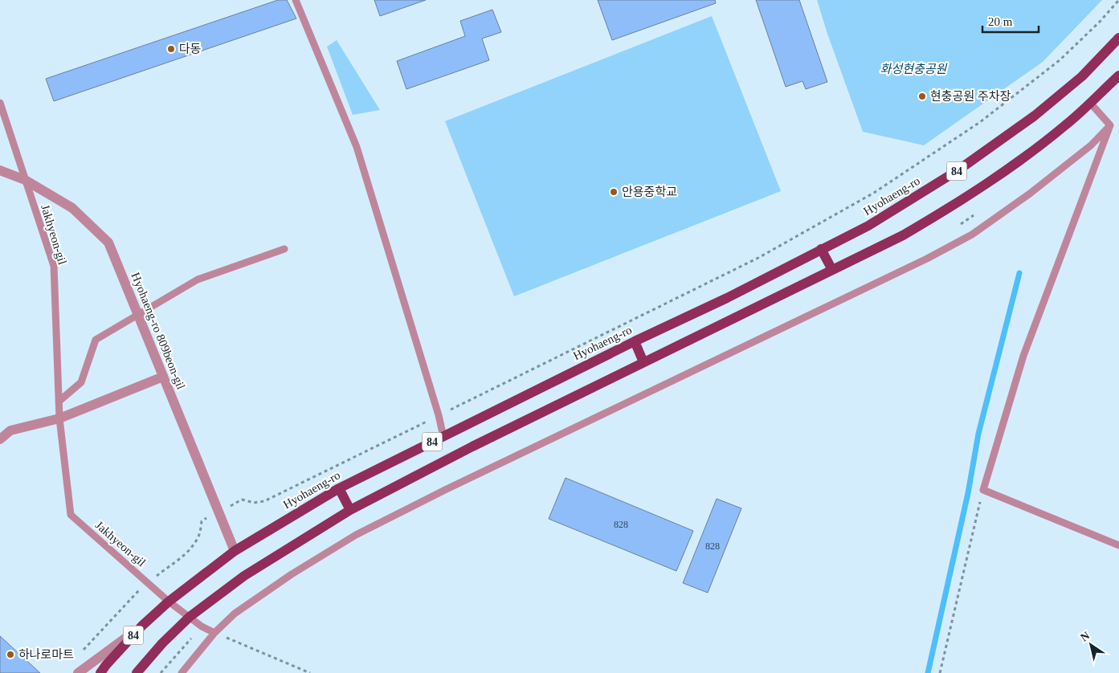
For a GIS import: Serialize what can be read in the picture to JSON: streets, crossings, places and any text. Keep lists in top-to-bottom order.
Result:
{
  "streets": {
    "main road": ["84", "Hyohaeng-ro"],
    "street": ["Hyohaeng-ro 809beon-gil"],
    "lane": ["Jakhyeon-gil"]
  },
  "crossings": [
    ["84", "Jakhyeon-gil"],
    ["Hyohaeng-ro", "Jakhyeon-gil"],
    ["Hyohaeng-ro", "Hyohaeng-ro 809beon-gil"],
    ["Jakhyeon-gil", "Hyohaeng-ro 809beon-gil"]
  ],
  "parks": ["화성현충공원"],
  "places": [
    "다동",
    "현충공원 주차장",
    "안용중학교",
    "하나로마트"
  ],
  "house_numbers": ["828", "828"],
  "scale_bar": "20 m",
  "north": "top left"
}
